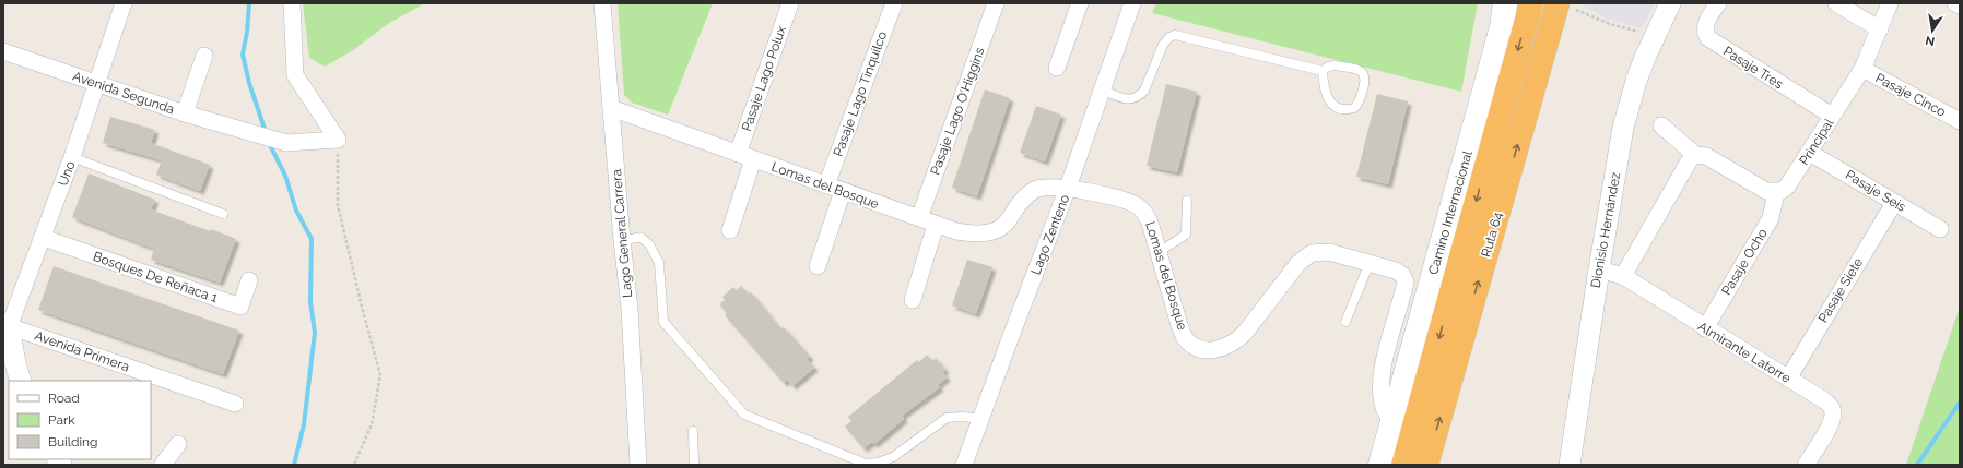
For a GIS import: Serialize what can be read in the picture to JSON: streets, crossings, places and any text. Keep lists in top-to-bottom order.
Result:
{
  "streets": {
    "highway": ["Ruta 64"],
    "main road": ["Camino Internacional"],
    "street": [
      "Pasaje Tres",
      "Pasaje Lago Polux",
      "Avenida Segunda",
      "Pasaje Lago Tinquilco",
      "Pasaje Cinco",
      "Pasaje Lago O'Higgins",
      "Principal",
      "Uno",
      "Lomas del Bosque",
      "Pasaje Seis",
      "Dionisio Hernández",
      "Lago General Carrera",
      "Lago Zenteno",
      "Pasaje Ocho",
      "Bosques De Reñaca 1",
      "Pasaje Siete",
      "Avenida Primera",
      "Almirante Latorre"
    ]
  },
  "crossings": [
    ["Pasaje Tres", "Principal"],
    ["Pasaje Lago Polux", "Lomas del Bosque"],
    ["Avenida Segunda", "Uno"],
    ["Pasaje Lago Tinquilco", "Lomas del Bosque"],
    ["Pasaje Cinco", "Principal"],
    ["Pasaje Lago O'Higgins", "Lomas del Bosque"],
    ["Principal", "Pasaje Seis"],
    ["Principal", "Pasaje Ocho"],
    ["Uno", "Bosques De Reñaca 1"],
    ["Uno", "Avenida Primera"],
    ["Lomas del Bosque", "Camino Internacional"],
    ["Lomas del Bosque", "Lago General Carrera"],
    ["Lomas del Bosque", "Lago Zenteno"],
    ["Pasaje Seis", "Pasaje Siete"],
    ["Dionisio Hernández", "Almirante Latorre"],
    ["Pasaje Ocho", "Almirante Latorre"],
    ["Pasaje Siete", "Almirante Latorre"]
  ],
  "legend": ["Road", "Park", "Building"],
  "north": "bottom"
}
